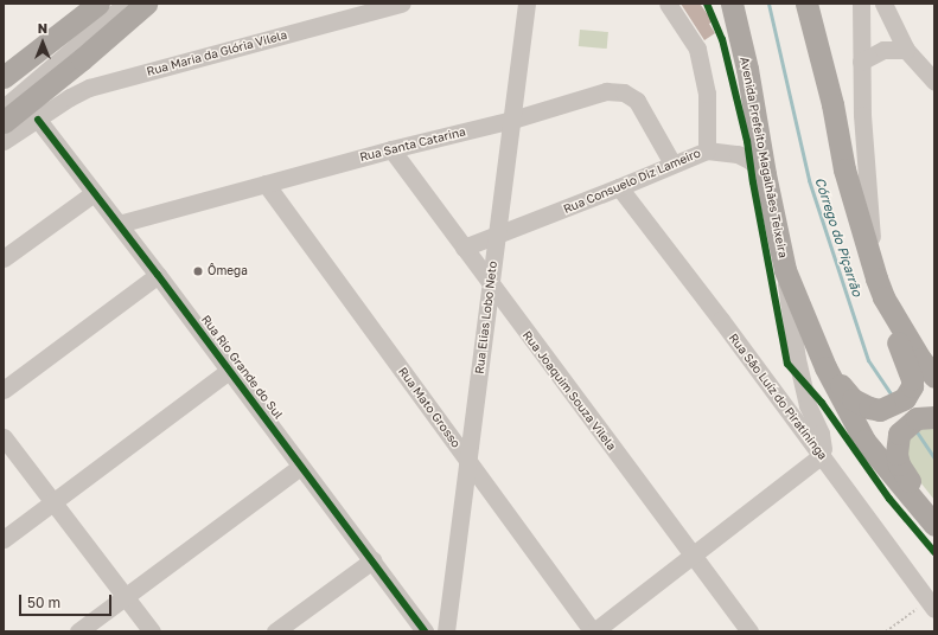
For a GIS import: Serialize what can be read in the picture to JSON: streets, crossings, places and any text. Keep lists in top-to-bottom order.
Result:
{
  "streets": {
    "main road": ["Avenida Prefeito Magalhães Teixeira"],
    "street": [
      "Rua Maria da Glória Vilela",
      "Rua Santa Catarina",
      "Rua Consuelo Diz Lameiro",
      "Rua Elias Lobo Neto",
      "Rua Rio Grande do Sul",
      "Rua Joaquim Souza Vilela",
      "Rua São Luíz do Piratininga",
      "Rua Mato Grosso"
    ]
  },
  "crossings": [
    ["Rua Maria da Glória Vilela", "Rua Rio Grande do Sul"],
    ["Rua Santa Catarina", "Rua Consuelo Diz Lameiro"],
    ["Rua Santa Catarina", "Rua Elias Lobo Neto"],
    ["Rua Santa Catarina", "Rua Rio Grande do Sul"],
    ["Rua Santa Catarina", "Rua Joaquim Souza Vilela"],
    ["Rua Santa Catarina", "Rua Mato Grosso"],
    ["Rua Consuelo Diz Lameiro", "Rua Elias Lobo Neto"],
    ["Rua Consuelo Diz Lameiro", "Rua Joaquim Souza Vilela"],
    ["Rua Consuelo Diz Lameiro", "Rua São Luíz do Piratininga"],
    ["Rua Elias Lobo Neto", "Rua Joaquim Souza Vilela"],
    ["Rua Elias Lobo Neto", "Rua Mato Grosso"]
  ],
  "water": ["Córrego do Piçarrão"],
  "places": ["Ômega"],
  "scale_bar": "50 m",
  "north": "top"
}
